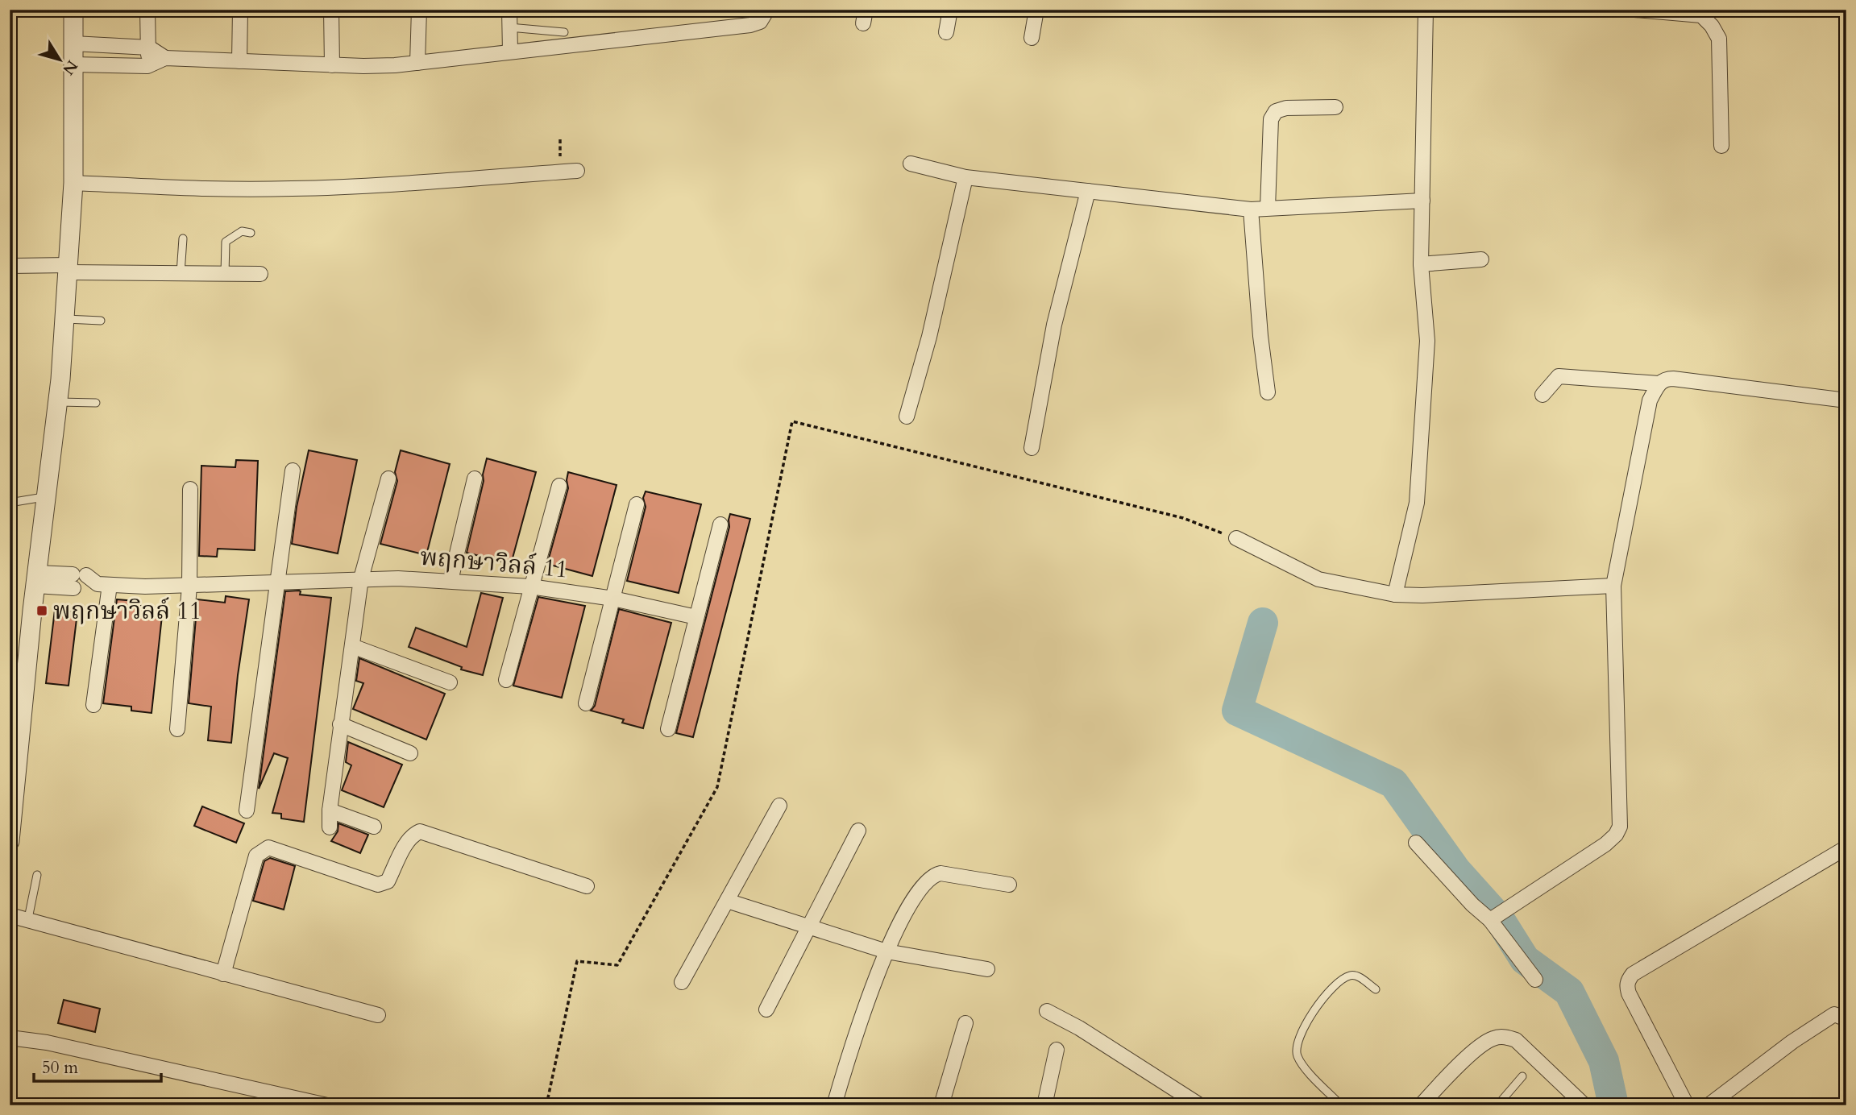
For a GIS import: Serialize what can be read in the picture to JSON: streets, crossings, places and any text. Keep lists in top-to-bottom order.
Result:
{
  "streets": {
    "street": ["พฤกษาวิลล์ 11"]
  },
  "places": {
    "transit": ["พฤกษาวิลล์ 11"]
  },
  "scale_bar": "50 m",
  "north": "bottom right"
}
